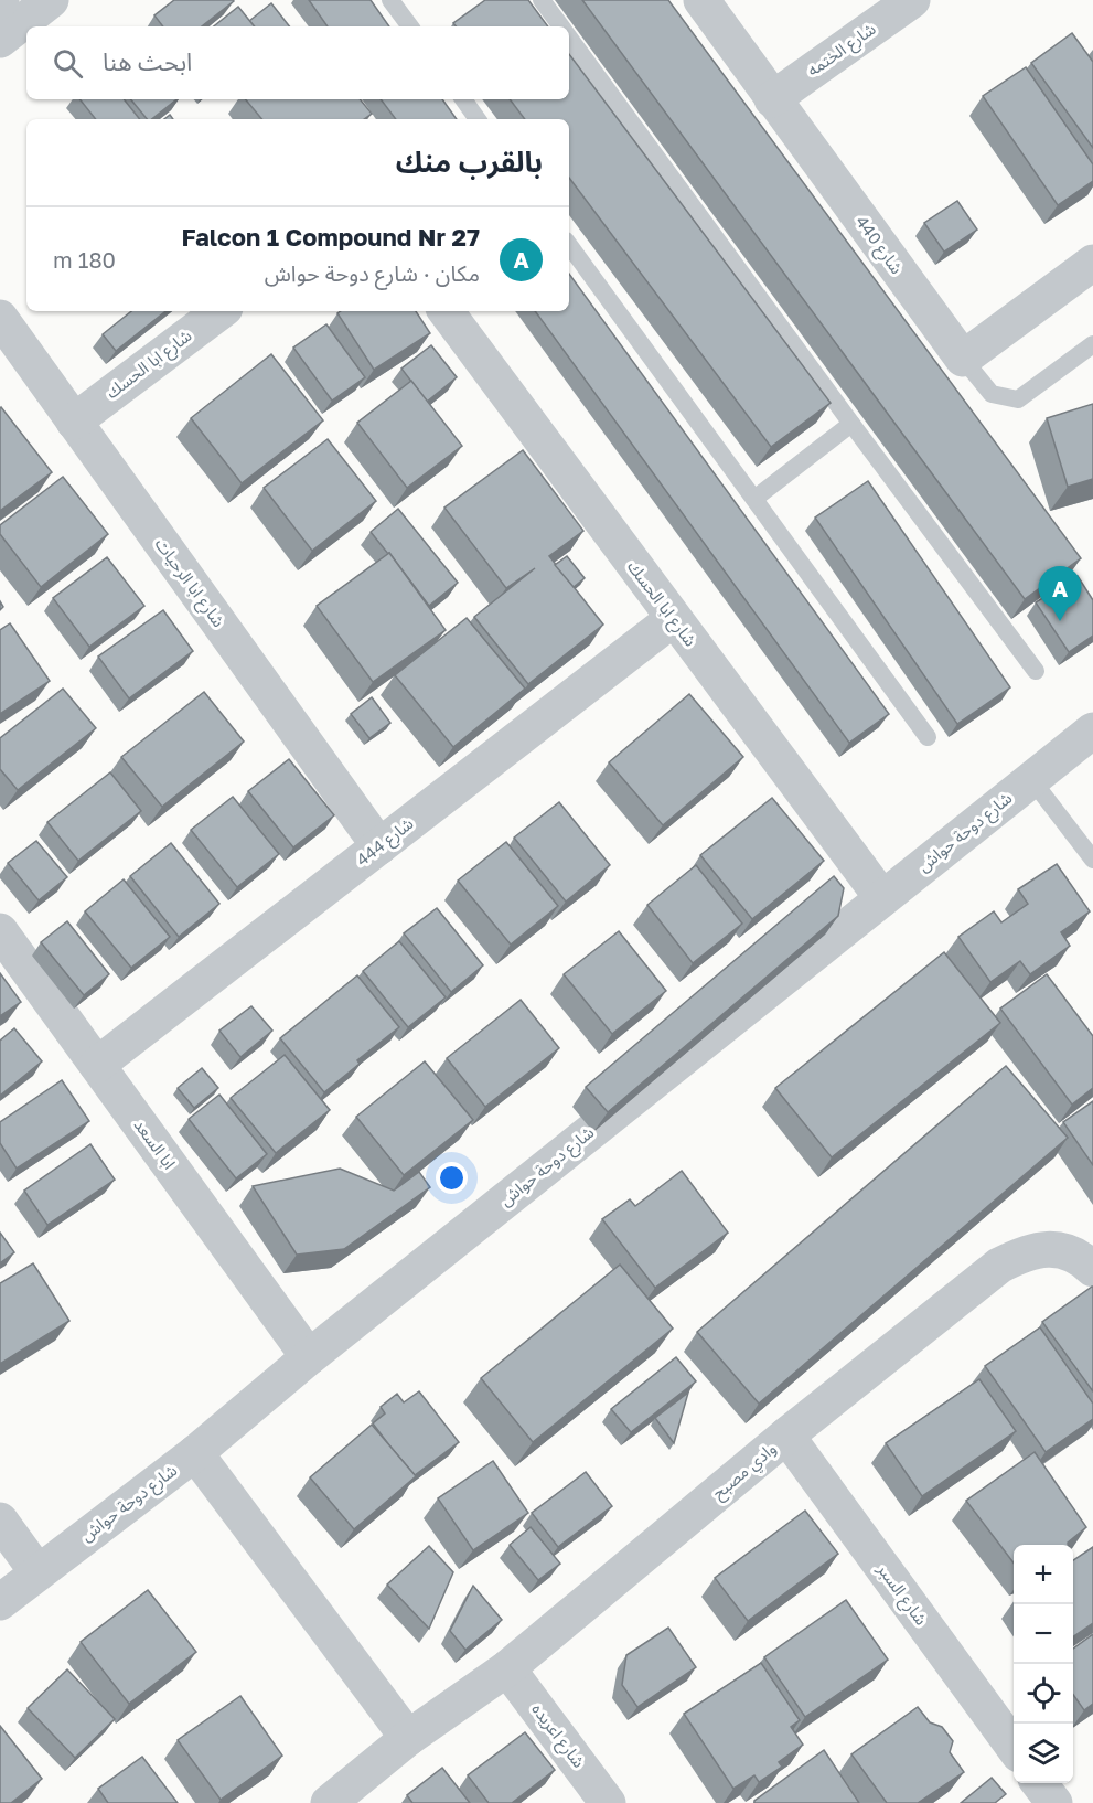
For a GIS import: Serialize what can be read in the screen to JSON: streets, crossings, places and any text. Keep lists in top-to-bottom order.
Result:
{
  "streets": {
    "street": [
      "شارع الختمه",
      "شارع 440",
      "شارع ابا الحسك",
      "شارع ابا الرحيات",
      "شارع دوحة حواش",
      "شارع 444",
      "ابا السعد",
      "وادي مصبح",
      "شارع السبر",
      "شارع اعريده"
    ]
  },
  "crossings": [
    ["شارع الختمه", "شارع 440"],
    ["شارع ابا الحسك", "شارع ابا الرحيات"],
    ["شارع ابا الحسك", "شارع دوحة حواش"],
    ["شارع ابا الحسك", "شارع 444"],
    ["شارع ابا الرحيات", "شارع 444"],
    ["شارع دوحة حواش", "ابا السعد"],
    ["شارع 444", "ابا السعد"],
    ["وادي مصبح", "شارع السبر"],
    ["وادي مصبح", "شارع اعريده"]
  ],
  "page": {
    "search": "ابحث هنا",
    "heading": "بالقرب منك",
    "list": [
      {
        "mark": "A",
        "name": "Falcon 1 Compound Nr 27",
        "note": "مكان · شارع دوحة حواش",
        "value": "180 m"
      }
    ],
    "pins": "A",
    "map_buttons": ["+", "−"]
  }
}
